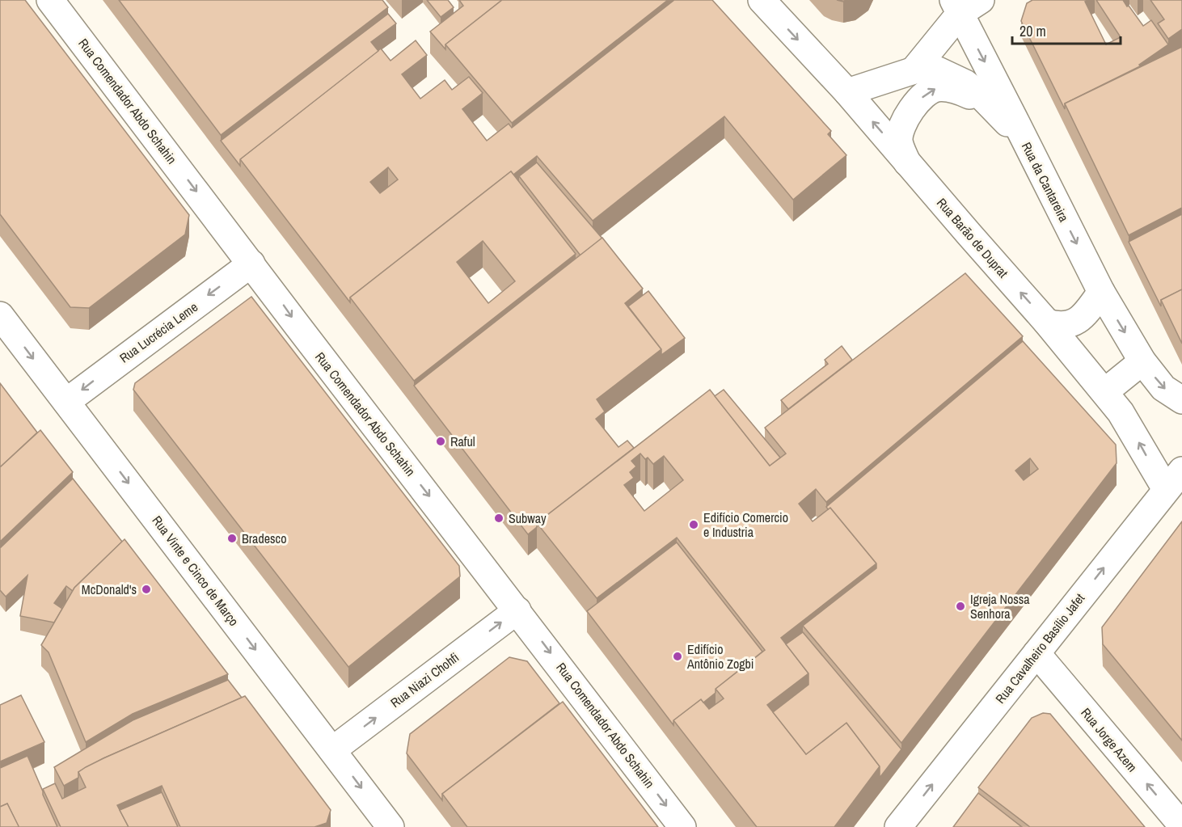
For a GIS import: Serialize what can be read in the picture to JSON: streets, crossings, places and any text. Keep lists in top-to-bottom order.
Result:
{
  "streets": {
    "street": [
      "Rua Comendador Abdo Schahin",
      "Rua da Cantareira",
      "Rua Barão de Duprat",
      "Rua Lucrécia Leme",
      "Rua Vinte e Cinco de Março",
      "Rua Cavalheiro Basílio Jafet",
      "Rua Niazi Chohfi",
      "Rua Jorge Azem"
    ]
  },
  "crossings": [
    ["Rua Comendador Abdo Schahin", "Rua Lucrécia Leme"],
    ["Rua Comendador Abdo Schahin", "Rua Niazi Chohfi"],
    ["Rua Barão de Duprat", "Rua Cavalheiro Basílio Jafet"],
    ["Rua Lucrécia Leme", "Rua Vinte e Cinco de Março"],
    ["Rua Vinte e Cinco de Março", "Rua Niazi Chohfi"],
    ["Rua Cavalheiro Basílio Jafet", "Rua Jorge Azem"]
  ],
  "one_way": [
    "Rua Comendador Abdo Schahin",
    "Rua da Cantareira",
    "Rua Lucrécia Leme",
    "Rua Vinte e Cinco de Março",
    "Rua Cavalheiro Basílio Jafet",
    "Rua Niazi Chohfi",
    "Rua Jorge Azem"
  ],
  "places": [
    "Raful",
    "Subway",
    "Edifício Comercio e Industria",
    "Bradesco",
    "McDonald's",
    "Igreja Nossa Senhora",
    "Edifício Antônio Zogbi"
  ],
  "scale_bar": "20 m"
}
